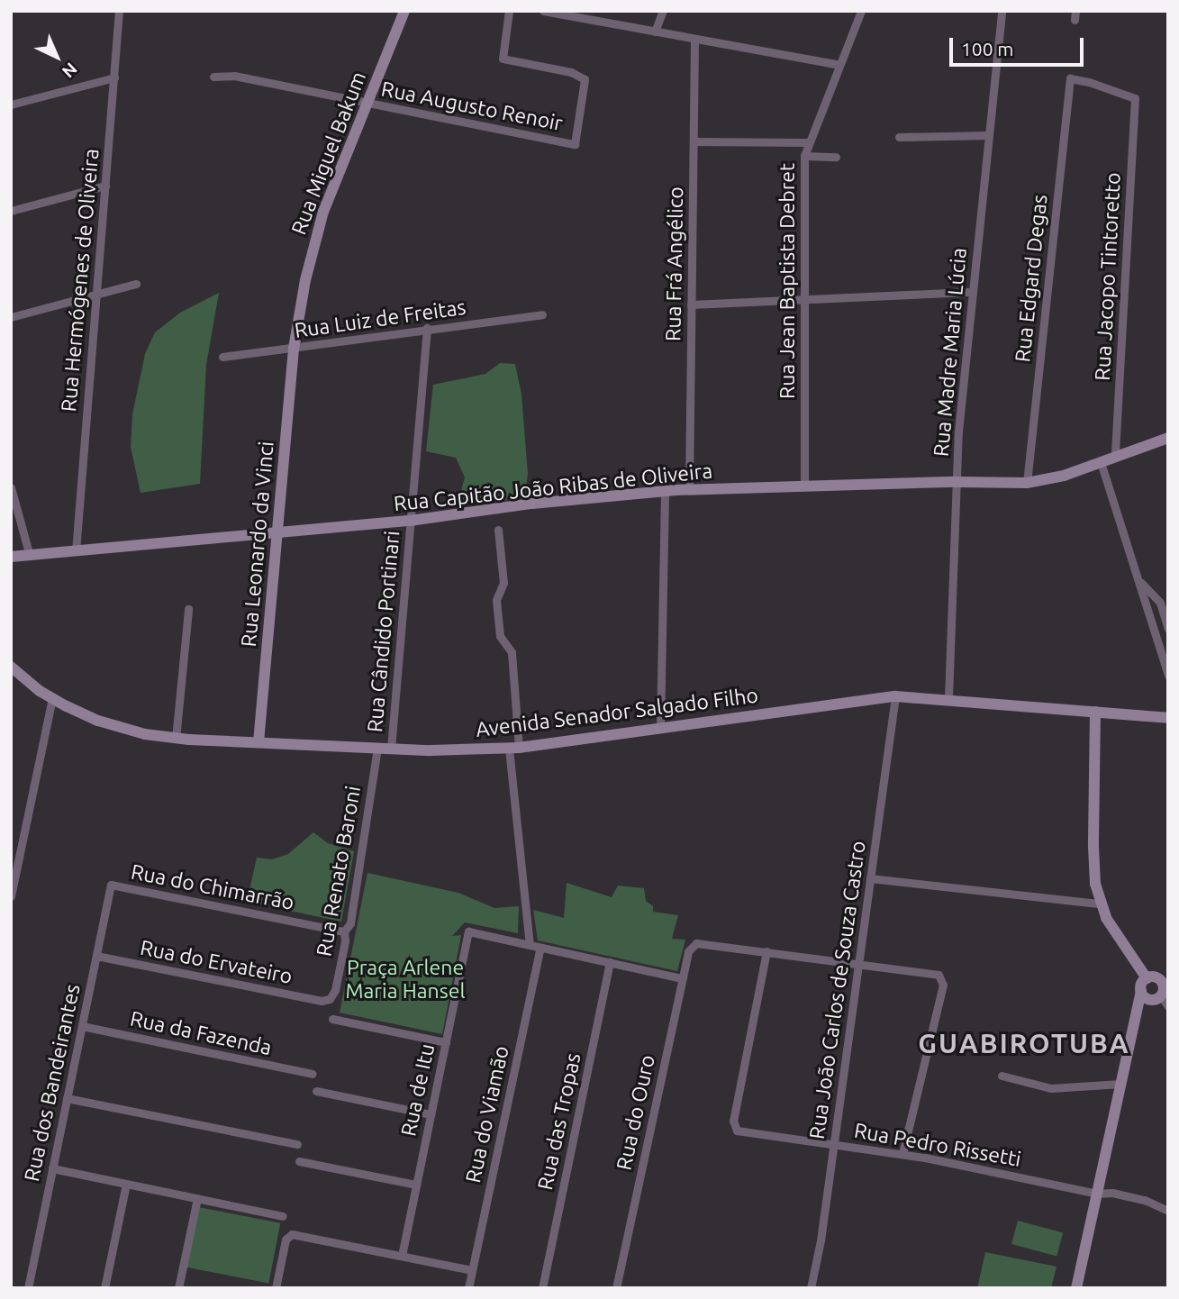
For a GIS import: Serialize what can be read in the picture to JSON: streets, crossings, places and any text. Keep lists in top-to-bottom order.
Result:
{
  "streets": {
    "street": [
      "Rua Augusto Renoir",
      "Rua Miguel Bakum",
      "Rua Frá Angélico",
      "Rua Jacopo Tintoretto",
      "Rua Edgard Degas",
      "Rua Hermógenes de Oliveira",
      "Rua Jean Baptista Debret",
      "Rua Luiz de Freitas",
      "Rua Madre Maria Lúcia",
      "Rua Capitão João Ribas de Oliveira",
      "Rua Leonardo da Vinci",
      "Rua Cândido Portinari",
      "Avenida Senador Salgado Filho",
      "Rua Renato Baroni",
      "Rua do Chimarrão",
      "Rua do Ervateiro",
      "Rua João Carlos de Souza Castro",
      "Rua da Fazenda",
      "Rua dos Bandeirantes",
      "Rua de Itu",
      "Rua do Ouro",
      "Rua do Viamão",
      "Rua das Tropas",
      "Rua Pedro Rissetti"
    ]
  },
  "crossings": [
    ["Rua Augusto Renoir", "Rua Miguel Bakum"],
    ["Rua Miguel Bakum", "Rua Luiz de Freitas"],
    ["Rua Miguel Bakum", "Rua Leonardo da Vinci"],
    ["Rua Frá Angélico", "Rua Capitão João Ribas de Oliveira"],
    ["Rua Jacopo Tintoretto", "Rua Edgard Degas"],
    ["Rua Jacopo Tintoretto", "Rua Capitão João Ribas de Oliveira"],
    ["Rua Edgard Degas", "Rua Capitão João Ribas de Oliveira"],
    ["Rua Hermógenes de Oliveira", "Rua Capitão João Ribas de Oliveira"],
    ["Rua Jean Baptista Debret", "Rua Capitão João Ribas de Oliveira"],
    ["Rua Luiz de Freitas", "Rua Leonardo da Vinci"],
    ["Rua Luiz de Freitas", "Rua Cândido Portinari"],
    ["Rua Madre Maria Lúcia", "Rua Capitão João Ribas de Oliveira"],
    ["Rua Madre Maria Lúcia", "Avenida Senador Salgado Filho"],
    ["Rua Capitão João Ribas de Oliveira", "Rua Leonardo da Vinci"],
    ["Rua Capitão João Ribas de Oliveira", "Rua Cândido Portinari"],
    ["Rua Leonardo da Vinci", "Avenida Senador Salgado Filho"],
    ["Rua Cândido Portinari", "Avenida Senador Salgado Filho"],
    ["Avenida Senador Salgado Filho", "Rua Renato Baroni"],
    ["Avenida Senador Salgado Filho", "Rua João Carlos de Souza Castro"],
    ["Rua Renato Baroni", "Rua do Chimarrão"],
    ["Rua Renato Baroni", "Rua do Ervateiro"],
    ["Rua do Chimarrão", "Rua dos Bandeirantes"],
    ["Rua do Ervateiro", "Rua dos Bandeirantes"],
    ["Rua João Carlos de Souza Castro", "Rua Pedro Rissetti"],
    ["Rua da Fazenda", "Rua dos Bandeirantes"],
    ["Rua do Ouro", "Rua Pedro Rissetti"]
  ],
  "districts": ["GUABIROTUBA"],
  "parks": ["Praça Arlene Maria Hansel"],
  "scale_bar": "100 m",
  "north": "bottom right"
}
